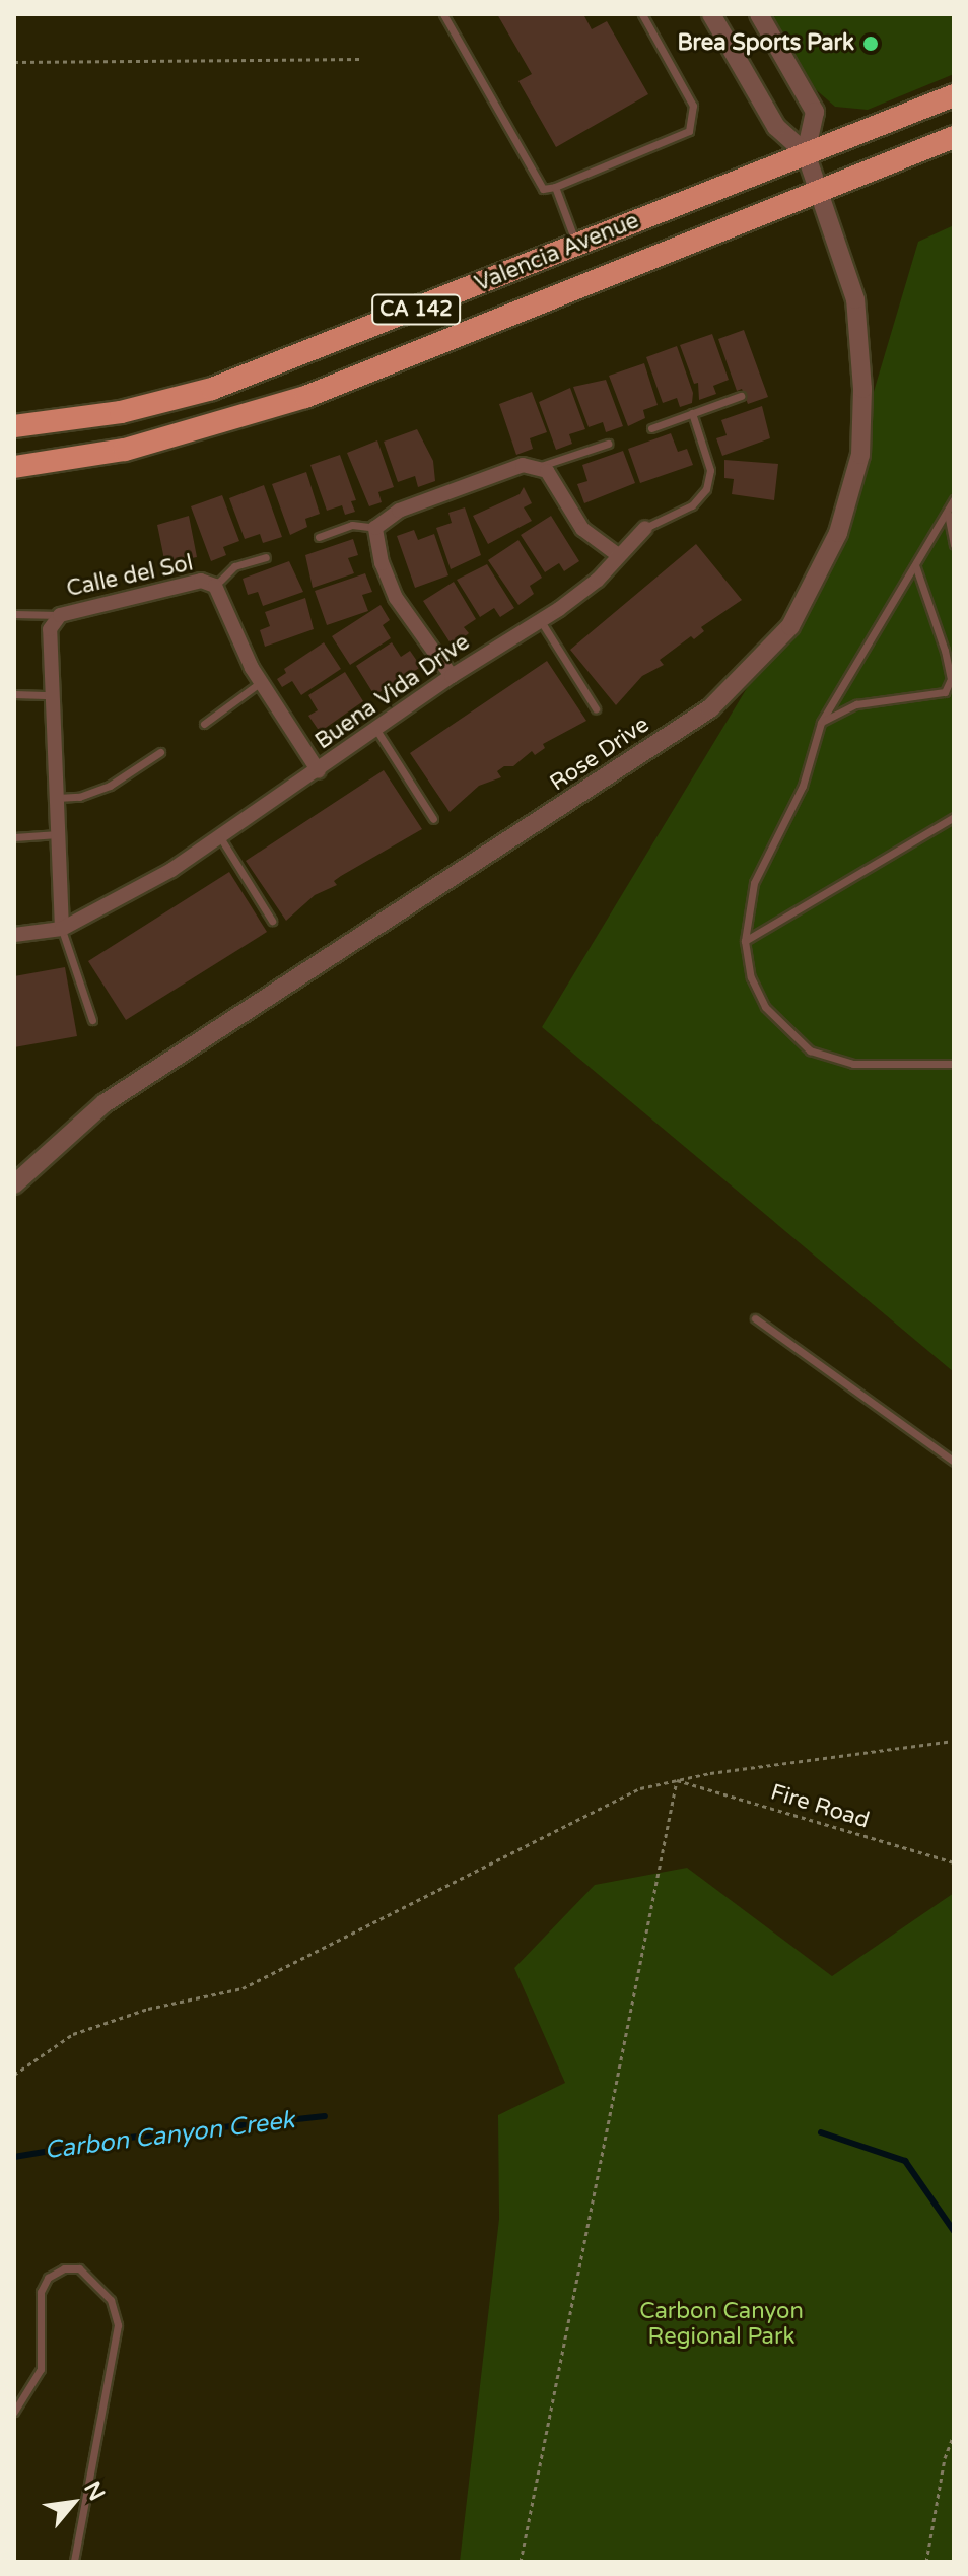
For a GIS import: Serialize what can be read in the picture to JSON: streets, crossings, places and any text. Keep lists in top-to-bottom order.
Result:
{
  "streets": {
    "main road": ["Valencia Avenue", "CA 142"],
    "street": ["Calle del Sol", "Buena Vida Drive", "Rose Drive"],
    "path": ["Fire Road"]
  },
  "crossings": [
    ["Valencia Avenue", "Rose Drive"],
    ["Calle del Sol", "Buena Vida Drive"]
  ],
  "water": ["Carbon Canyon Creek"],
  "parks": ["Carbon Canyon Regional Park"],
  "places": ["Brea Sports Park"],
  "north": "top right"
}
